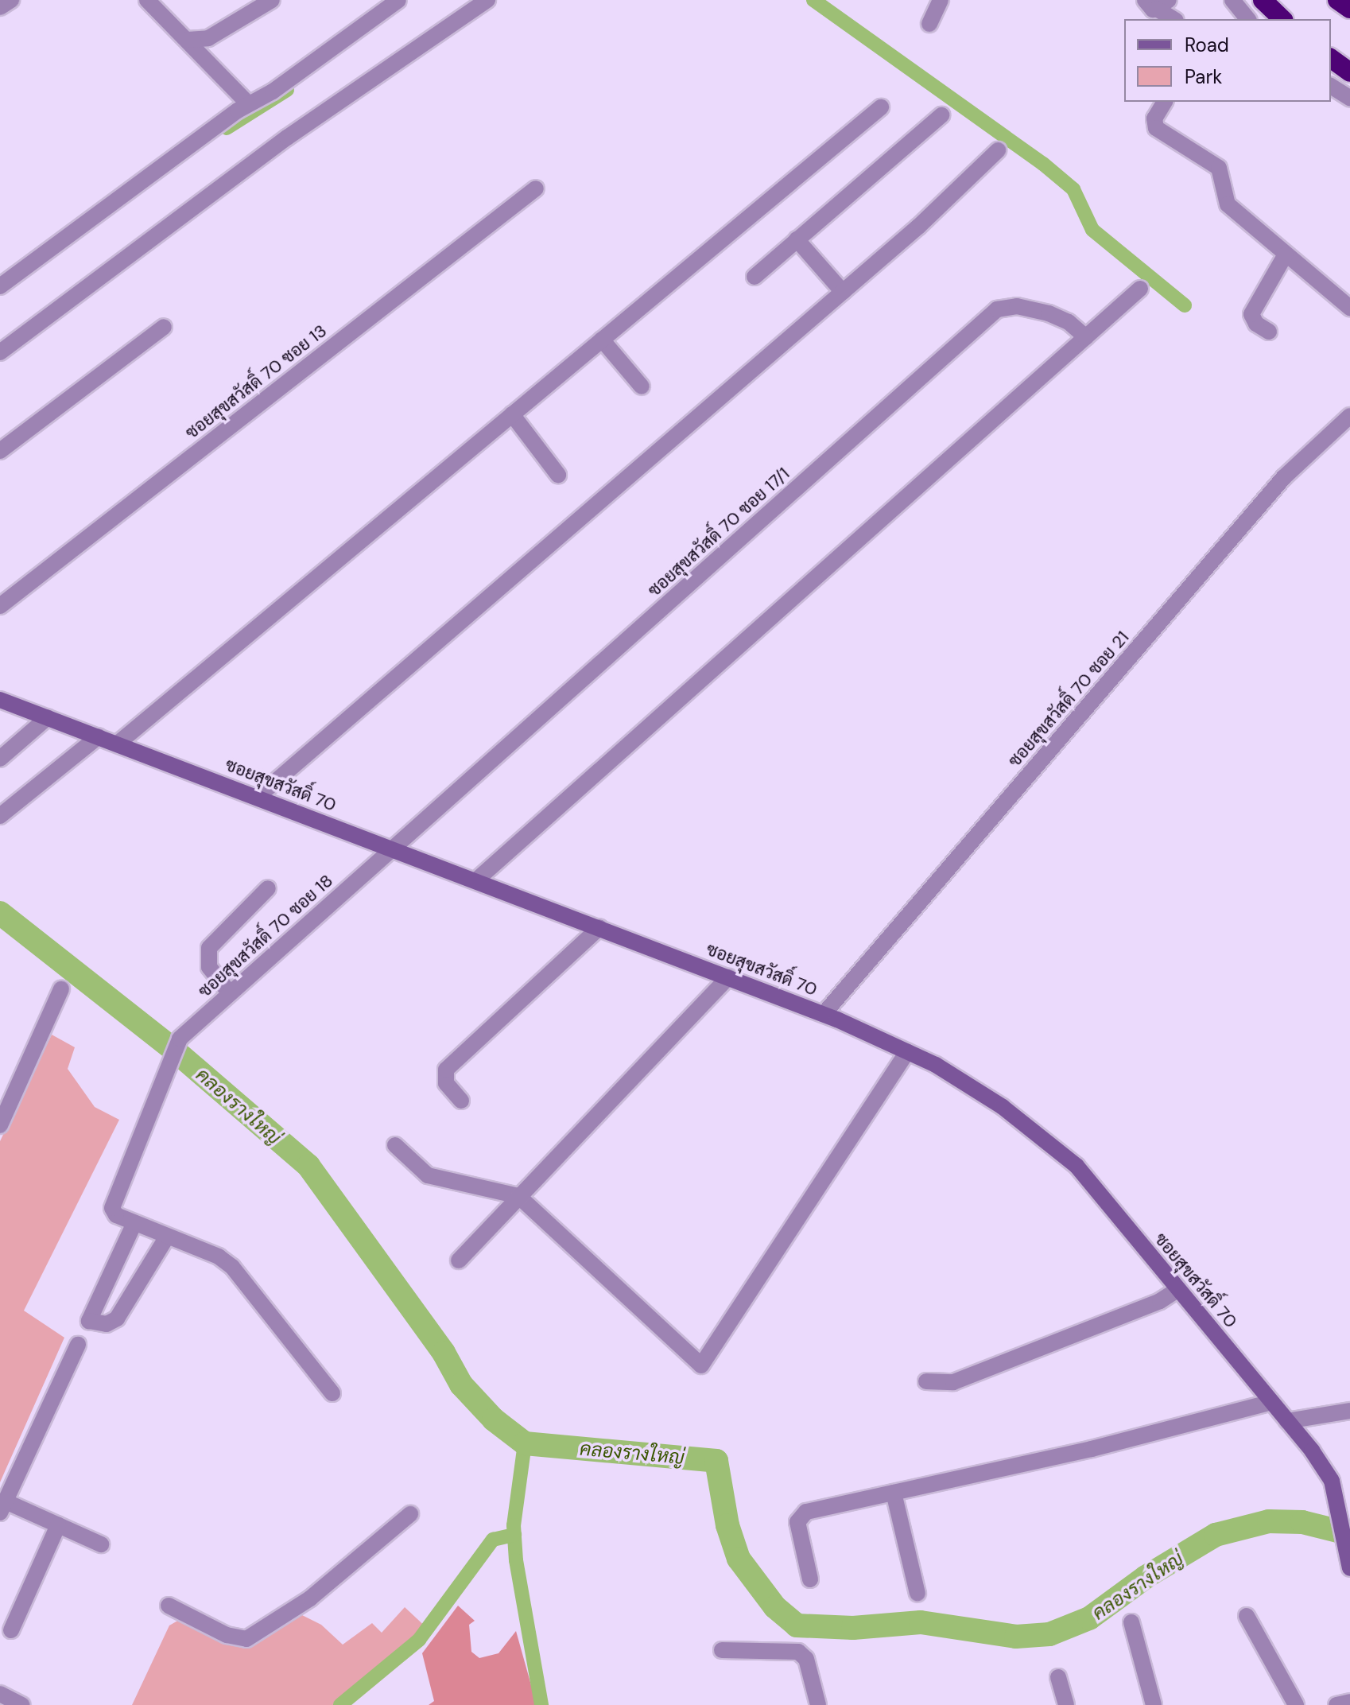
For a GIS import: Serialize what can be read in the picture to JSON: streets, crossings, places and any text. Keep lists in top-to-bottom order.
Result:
{
  "streets": {
    "street": [
      "ซอยสุขสวัสดิ์ 70 ซอย 13",
      "ซอยสุขสวัสดิ์ 70 ซอย 17/1",
      "ซอยสุขสวัสดิ์ 70 ซอย 21",
      "ซอยสุขสวัสดิ์ 70",
      "ซอยสุขสวัสดิ์ 70 ซอย 18"
    ]
  },
  "crossings": [
    ["ซอยสุขสวัสดิ์ 70 ซอย 17/1", "ซอยสุขสวัสดิ์ 70"],
    ["ซอยสุขสวัสดิ์ 70 ซอย 17/1", "ซอยสุขสวัสดิ์ 70 ซอย 18"],
    ["ซอยสุขสวัสดิ์ 70 ซอย 21", "ซอยสุขสวัสดิ์ 70"],
    ["ซอยสุขสวัสดิ์ 70", "ซอยสุขสวัสดิ์ 70 ซอย 18"]
  ],
  "water": ["คลองรางใหญ่"],
  "legend": ["Road", "Park"]
}
